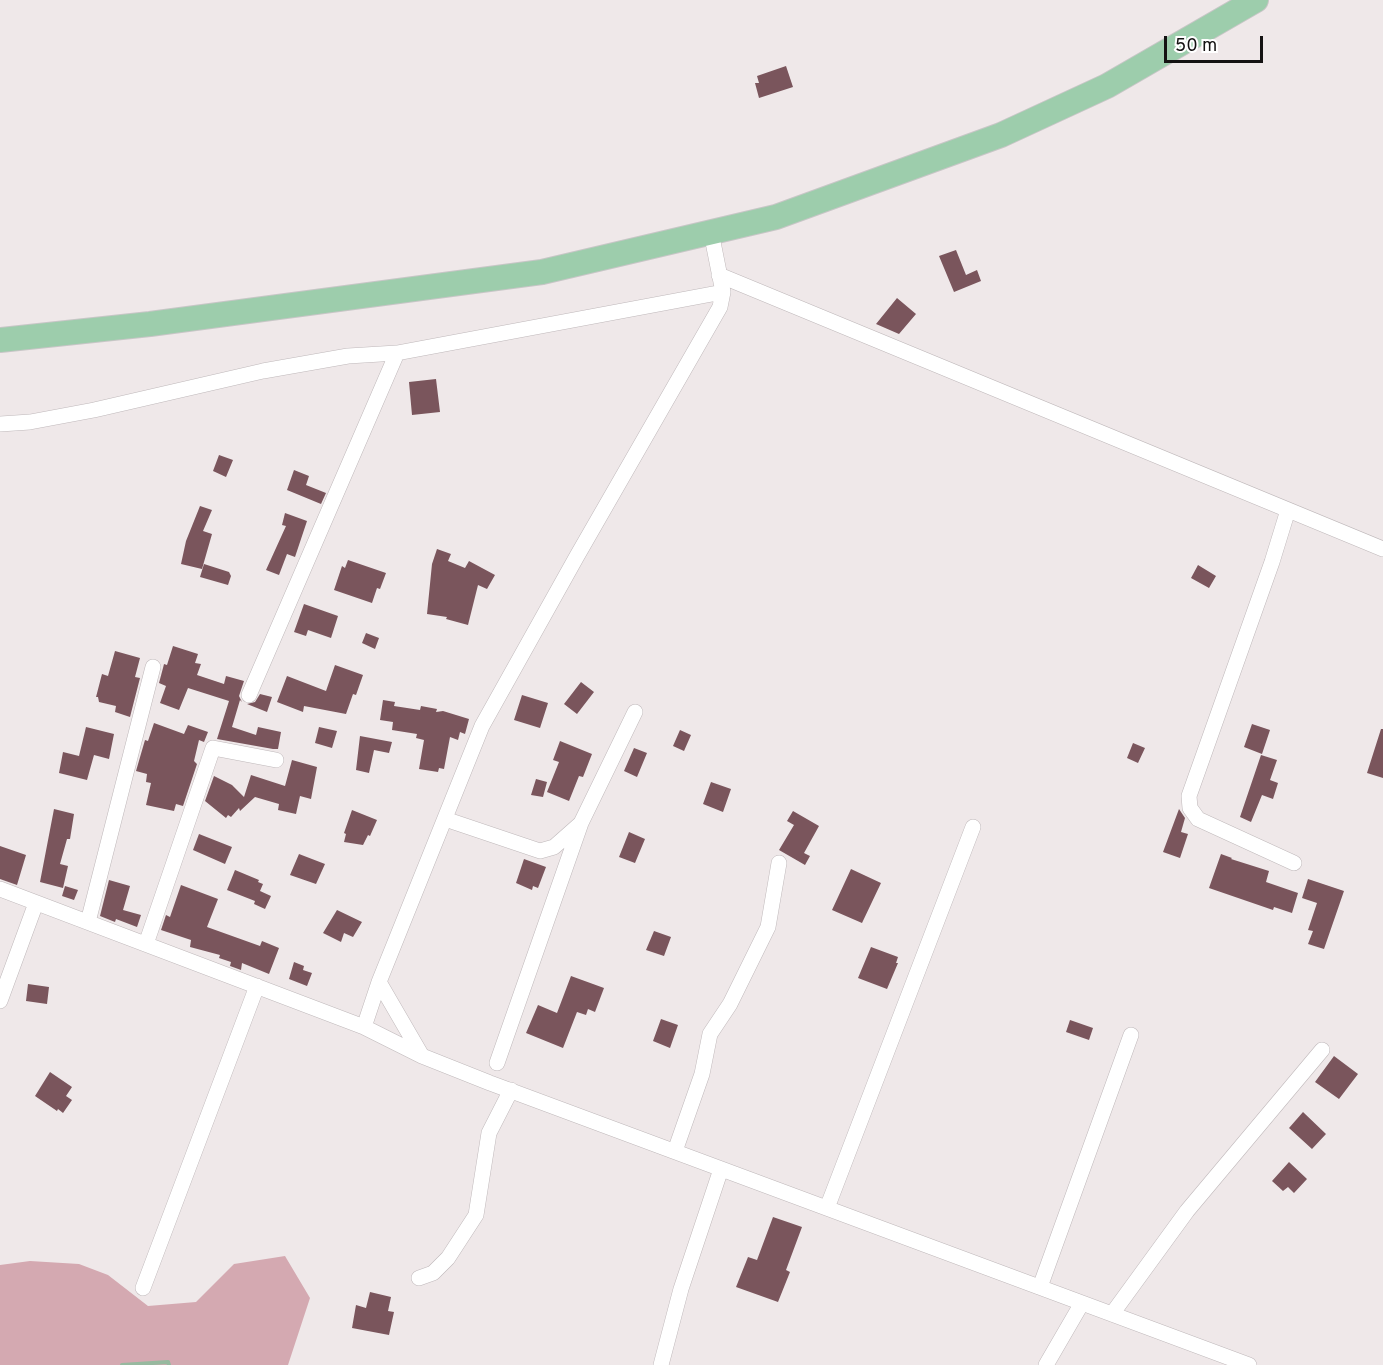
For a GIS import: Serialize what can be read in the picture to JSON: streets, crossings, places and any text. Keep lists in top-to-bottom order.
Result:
{
  "scale_bar": "50 m"
}
